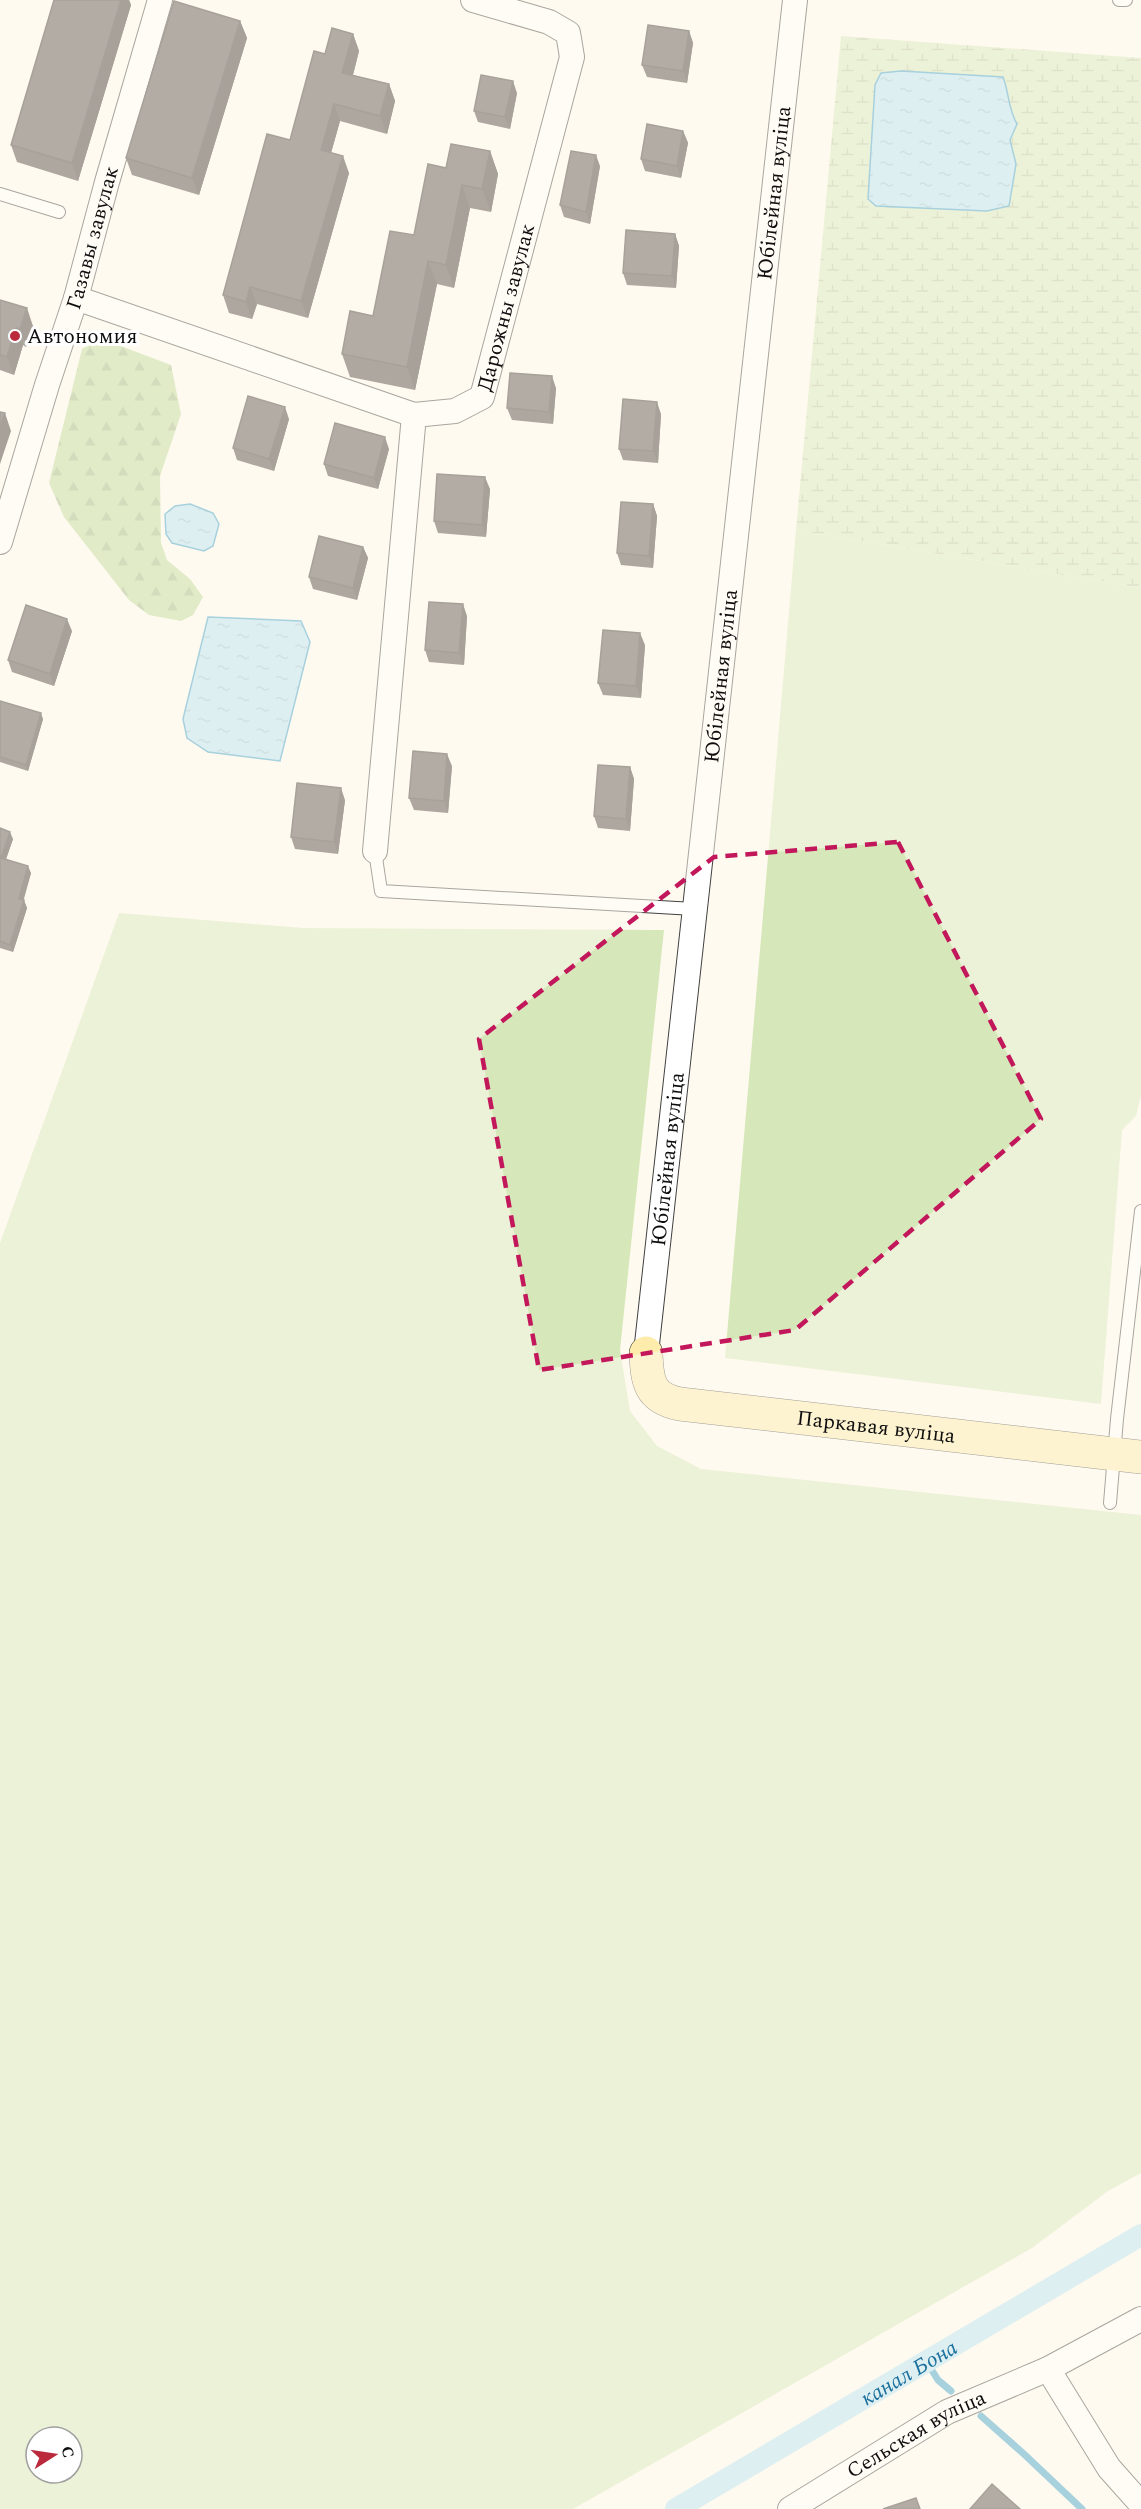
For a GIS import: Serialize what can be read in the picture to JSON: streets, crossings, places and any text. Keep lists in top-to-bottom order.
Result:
{
  "streets": {
    "street": [
      "Юбілейная вуліца",
      "Газавы завулак",
      "Дарожны завулак",
      "Паркавая вуліца",
      "Сельская вуліца"
    ]
  },
  "crossings": [
    ["Юбілейная вуліца", "Паркавая вуліца"]
  ],
  "water": ["канал Бона"],
  "places": ["Автономия"],
  "north": "right"
}
